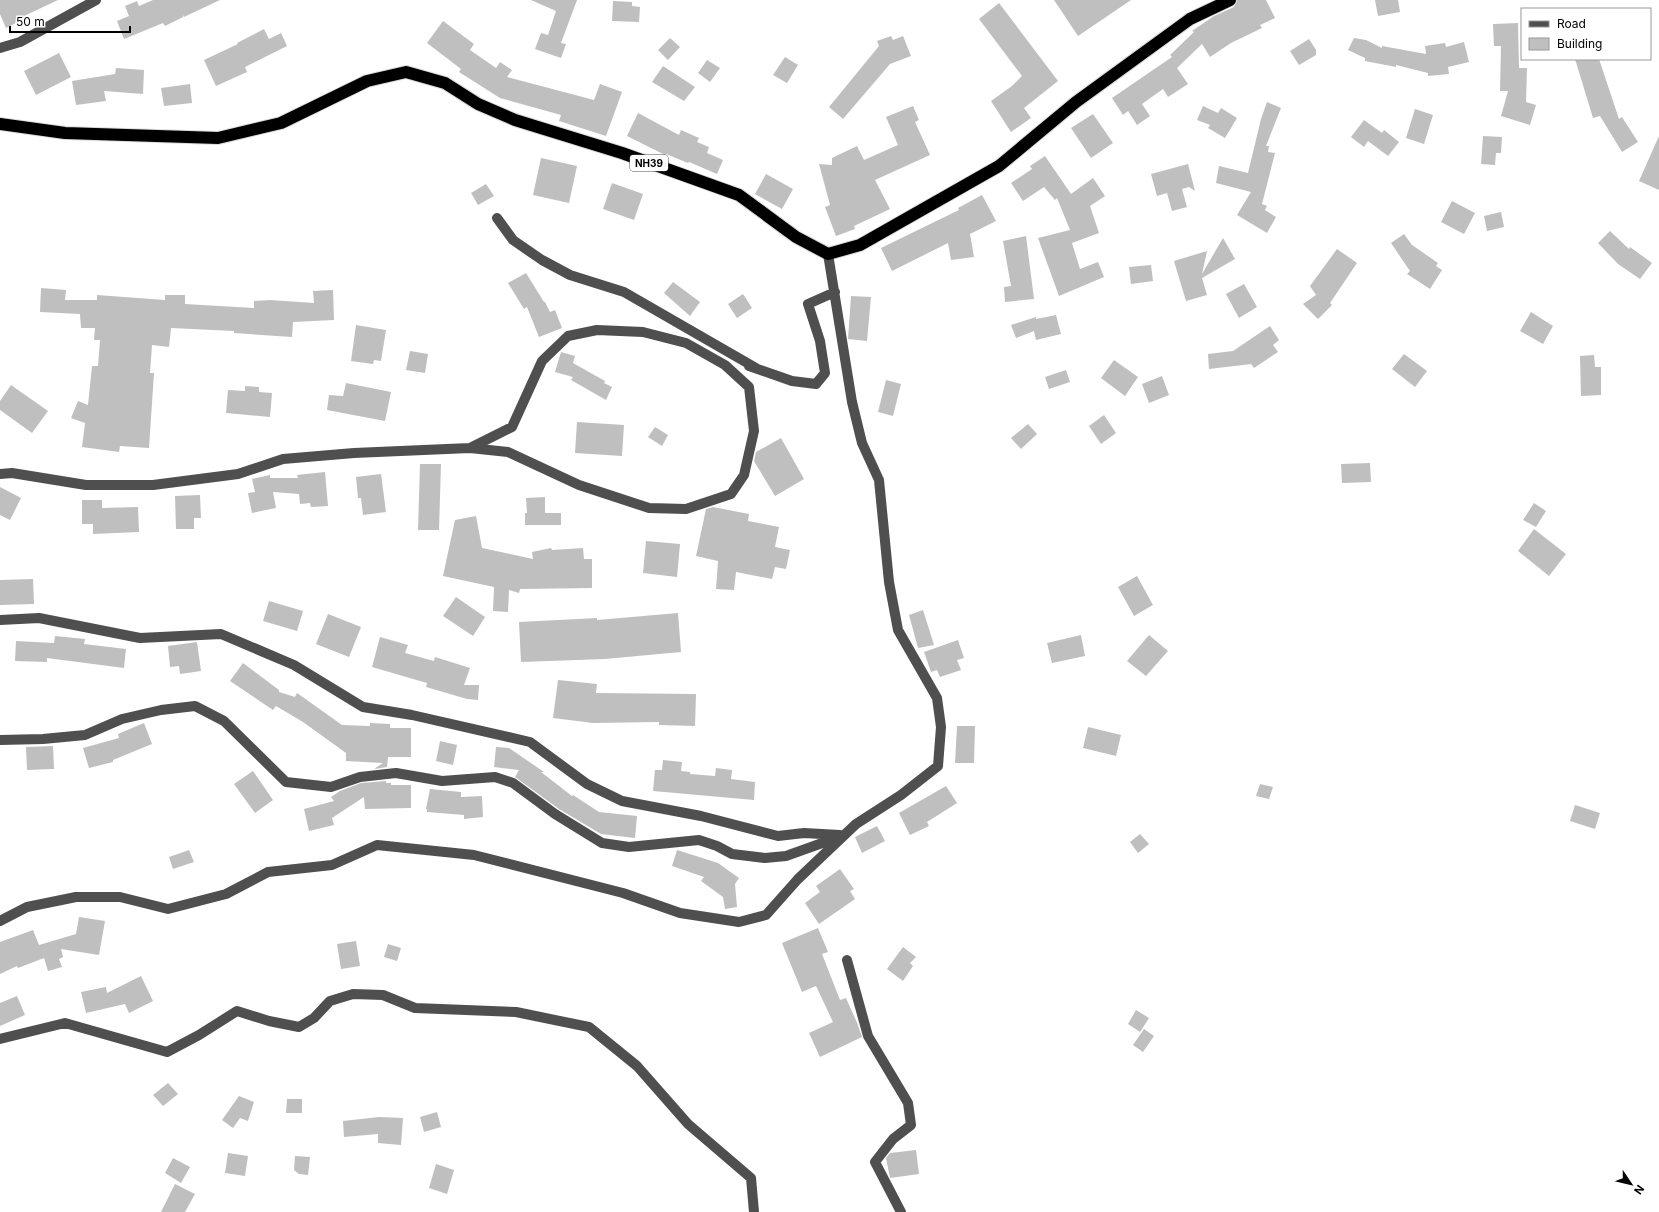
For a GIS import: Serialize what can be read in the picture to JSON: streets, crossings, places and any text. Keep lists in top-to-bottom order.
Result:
{
  "streets": {
    "highway": ["NH39"]
  },
  "legend": ["Road", "Building"],
  "scale_bar": "50 m",
  "north": "bottom right"
}
